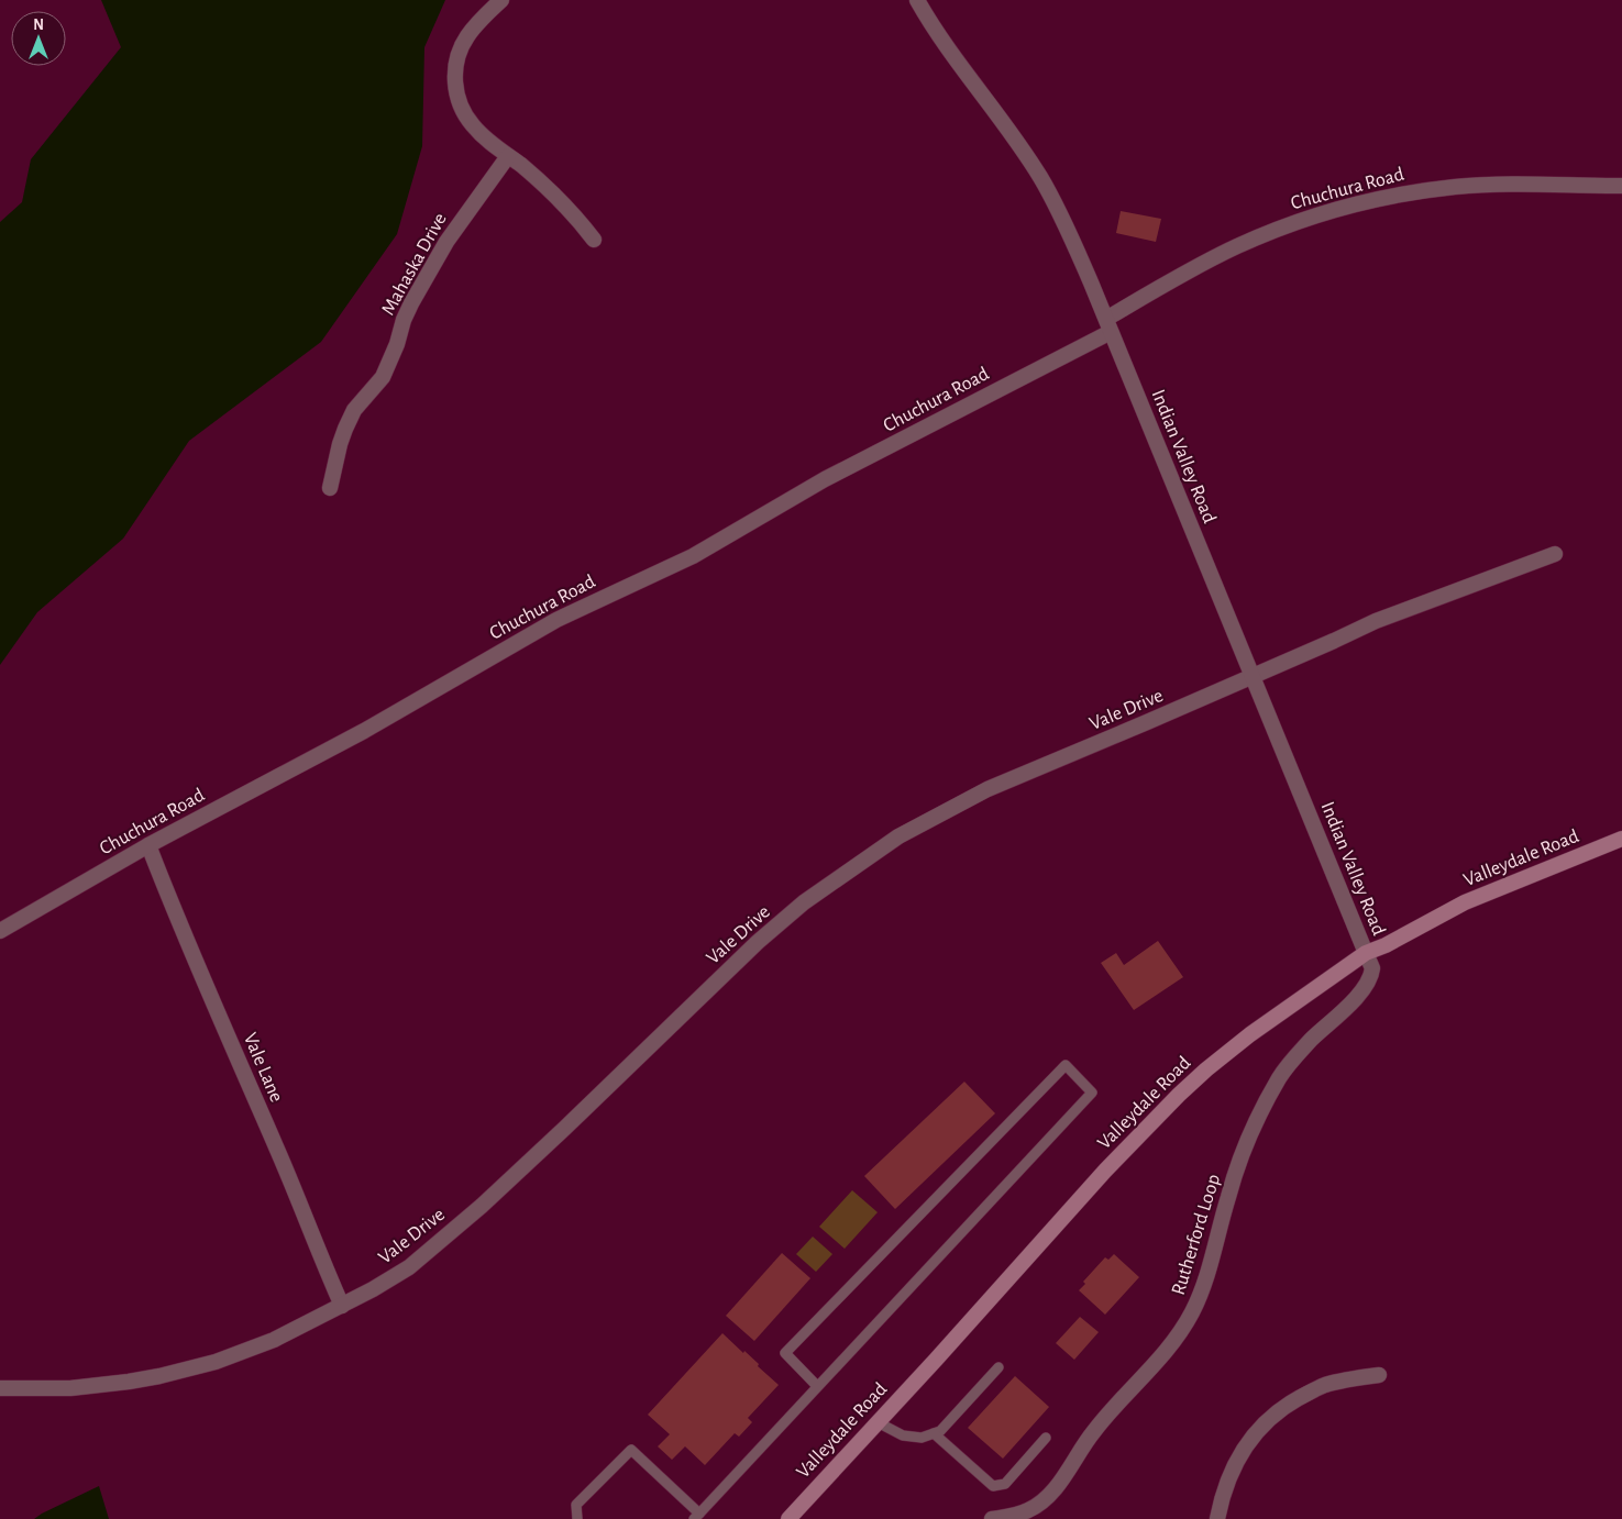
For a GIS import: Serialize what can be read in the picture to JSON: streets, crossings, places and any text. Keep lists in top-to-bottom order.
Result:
{
  "streets": {
    "main road": ["Valleydale Road"],
    "street": [
      "Chuchura Road",
      "Mahaska Drive",
      "Indian Valley Road",
      "Vale Drive",
      "Vale Lane",
      "Rutherford Loop"
    ]
  },
  "crossings": [
    ["Chuchura Road", "Indian Valley Road"],
    ["Chuchura Road", "Vale Lane"],
    ["Indian Valley Road", "Vale Drive"],
    ["Indian Valley Road", "Valleydale Road"],
    ["Indian Valley Road", "Rutherford Loop"],
    ["Vale Drive", "Vale Lane"],
    ["Valleydale Road", "Rutherford Loop"]
  ],
  "north": "top"
}
